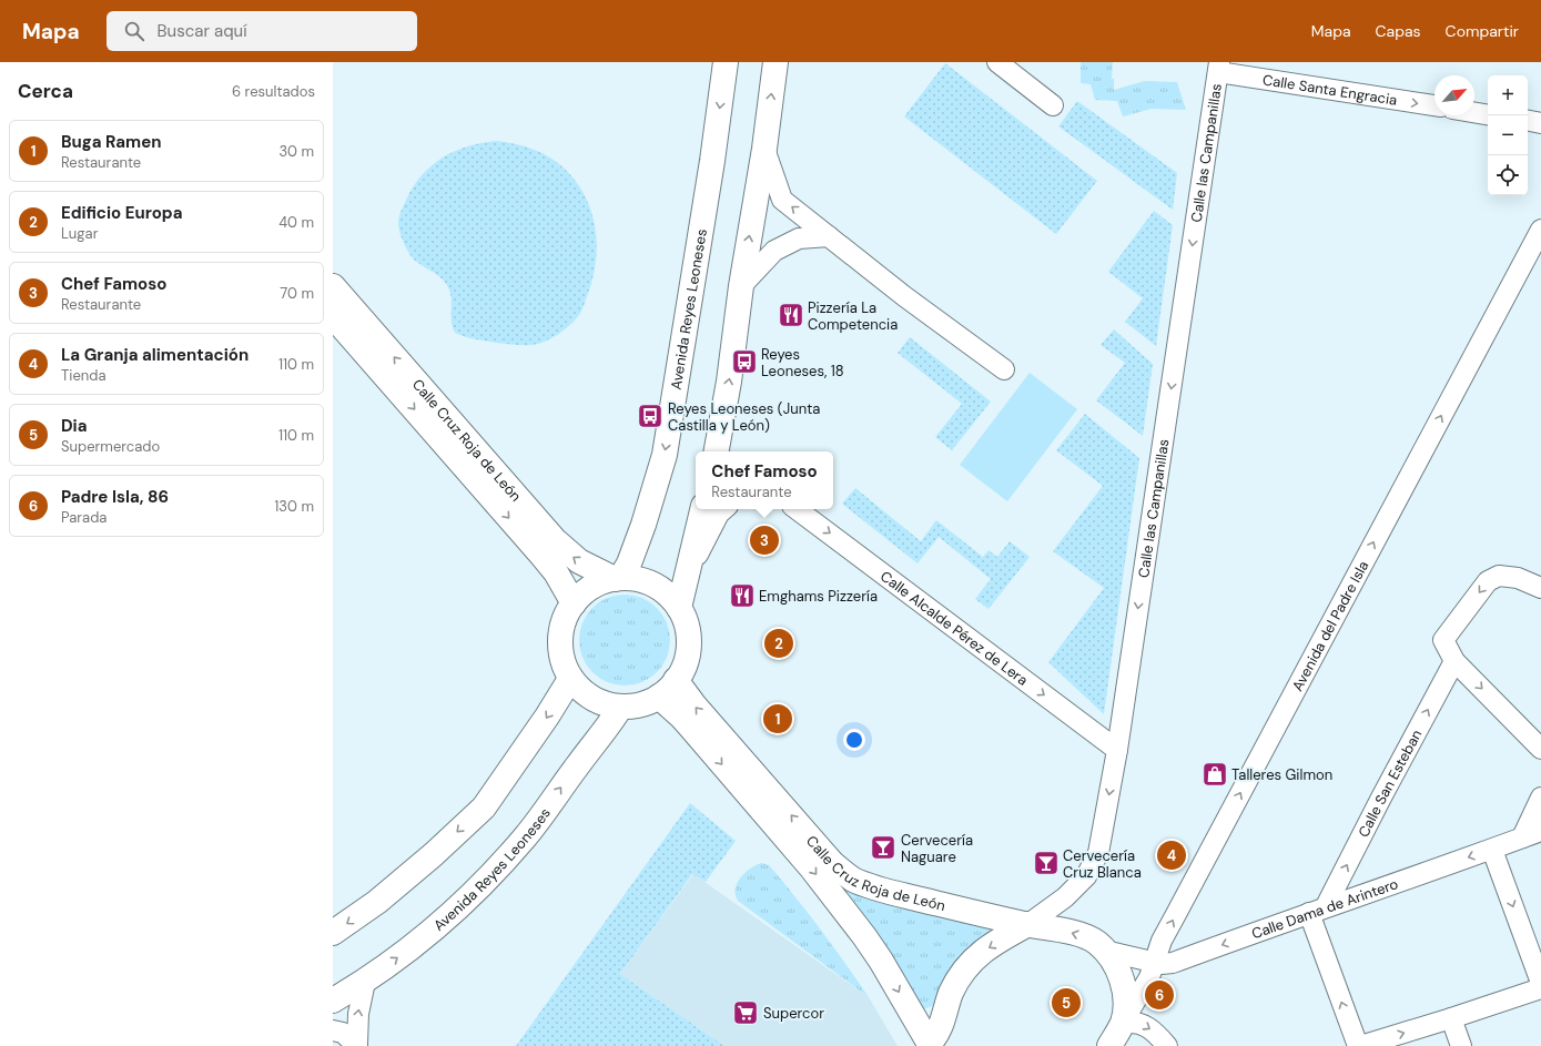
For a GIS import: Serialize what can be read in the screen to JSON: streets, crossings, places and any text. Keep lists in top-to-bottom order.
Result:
{
  "streets": {
    "main road": ["Avenida Reyes Leoneses", "Calle Cruz Roja de León", "Avenida del Padre Isla"],
    "street": [
      "Calle Santa Engracia",
      "Calle las Campanillas",
      "Calle Alcalde Pérez de Lera",
      "Calle San Esteban",
      "Calle Dama de Arintero"
    ]
  },
  "crossings": [
    ["Calle Santa Engracia", "Calle las Campanillas"],
    ["Calle las Campanillas", "Calle Cruz Roja de León"],
    ["Calle las Campanillas", "Calle Alcalde Pérez de Lera"],
    ["Avenida Reyes Leoneses", "Calle Cruz Roja de León"],
    ["Calle Cruz Roja de León", "Avenida del Padre Isla"],
    ["Calle Cruz Roja de León", "Calle Dama de Arintero"],
    ["Avenida del Padre Isla", "Calle Dama de Arintero"],
    ["Calle San Esteban", "Calle Dama de Arintero"]
  ],
  "one_way": [
    "Calle Santa Engracia",
    "Calle las Campanillas",
    "Avenida del Padre Isla",
    "Calle Alcalde Pérez de Lera",
    "Calle San Esteban"
  ],
  "places": {
    "restaurant": ["Pizzería La Competencia", "Emghams Pizzería"],
    "bus stop": ["Reyes Leoneses, 18", "Reyes Leoneses (Junta Castilla y León)"],
    "shop": ["Talleres Gilmon"],
    "bar": ["Cervecería Naguare", "Cervecería Cruz Blanca"],
    "supermarket": ["Supercor"]
  },
  "north": "top right",
  "page": {
    "header": "Mapa",
    "search": "Buscar aquí",
    "nav": ["Mapa", "Capas", "Compartir"],
    "heading": ["Cerca", "6 resultados"],
    "map_buttons": ["+", "−"],
    "list": [
      {
        "mark": "1",
        "name": "Buga Ramen",
        "note": "Restaurante",
        "value": "30 m"
      },
      {
        "mark": "2",
        "name": "Edificio Europa",
        "note": "Lugar",
        "value": "40 m"
      },
      {
        "mark": "3",
        "name": "Chef Famoso",
        "note": "Restaurante",
        "value": "70 m"
      },
      {
        "mark": "4",
        "name": "La Granja alimentación",
        "note": "Tienda",
        "value": "110 m"
      },
      {
        "mark": "5",
        "name": "Dia",
        "note": "Supermercado",
        "value": "110 m"
      },
      {
        "mark": "6",
        "name": "Padre Isla, 86",
        "note": "Parada",
        "value": "130 m"
      }
    ],
    "popup": ["Chef Famoso", "Restaurante"],
    "pins": [
      "3",
      "2",
      "1",
      "4",
      "6",
      "5"
    ]
  }
}
